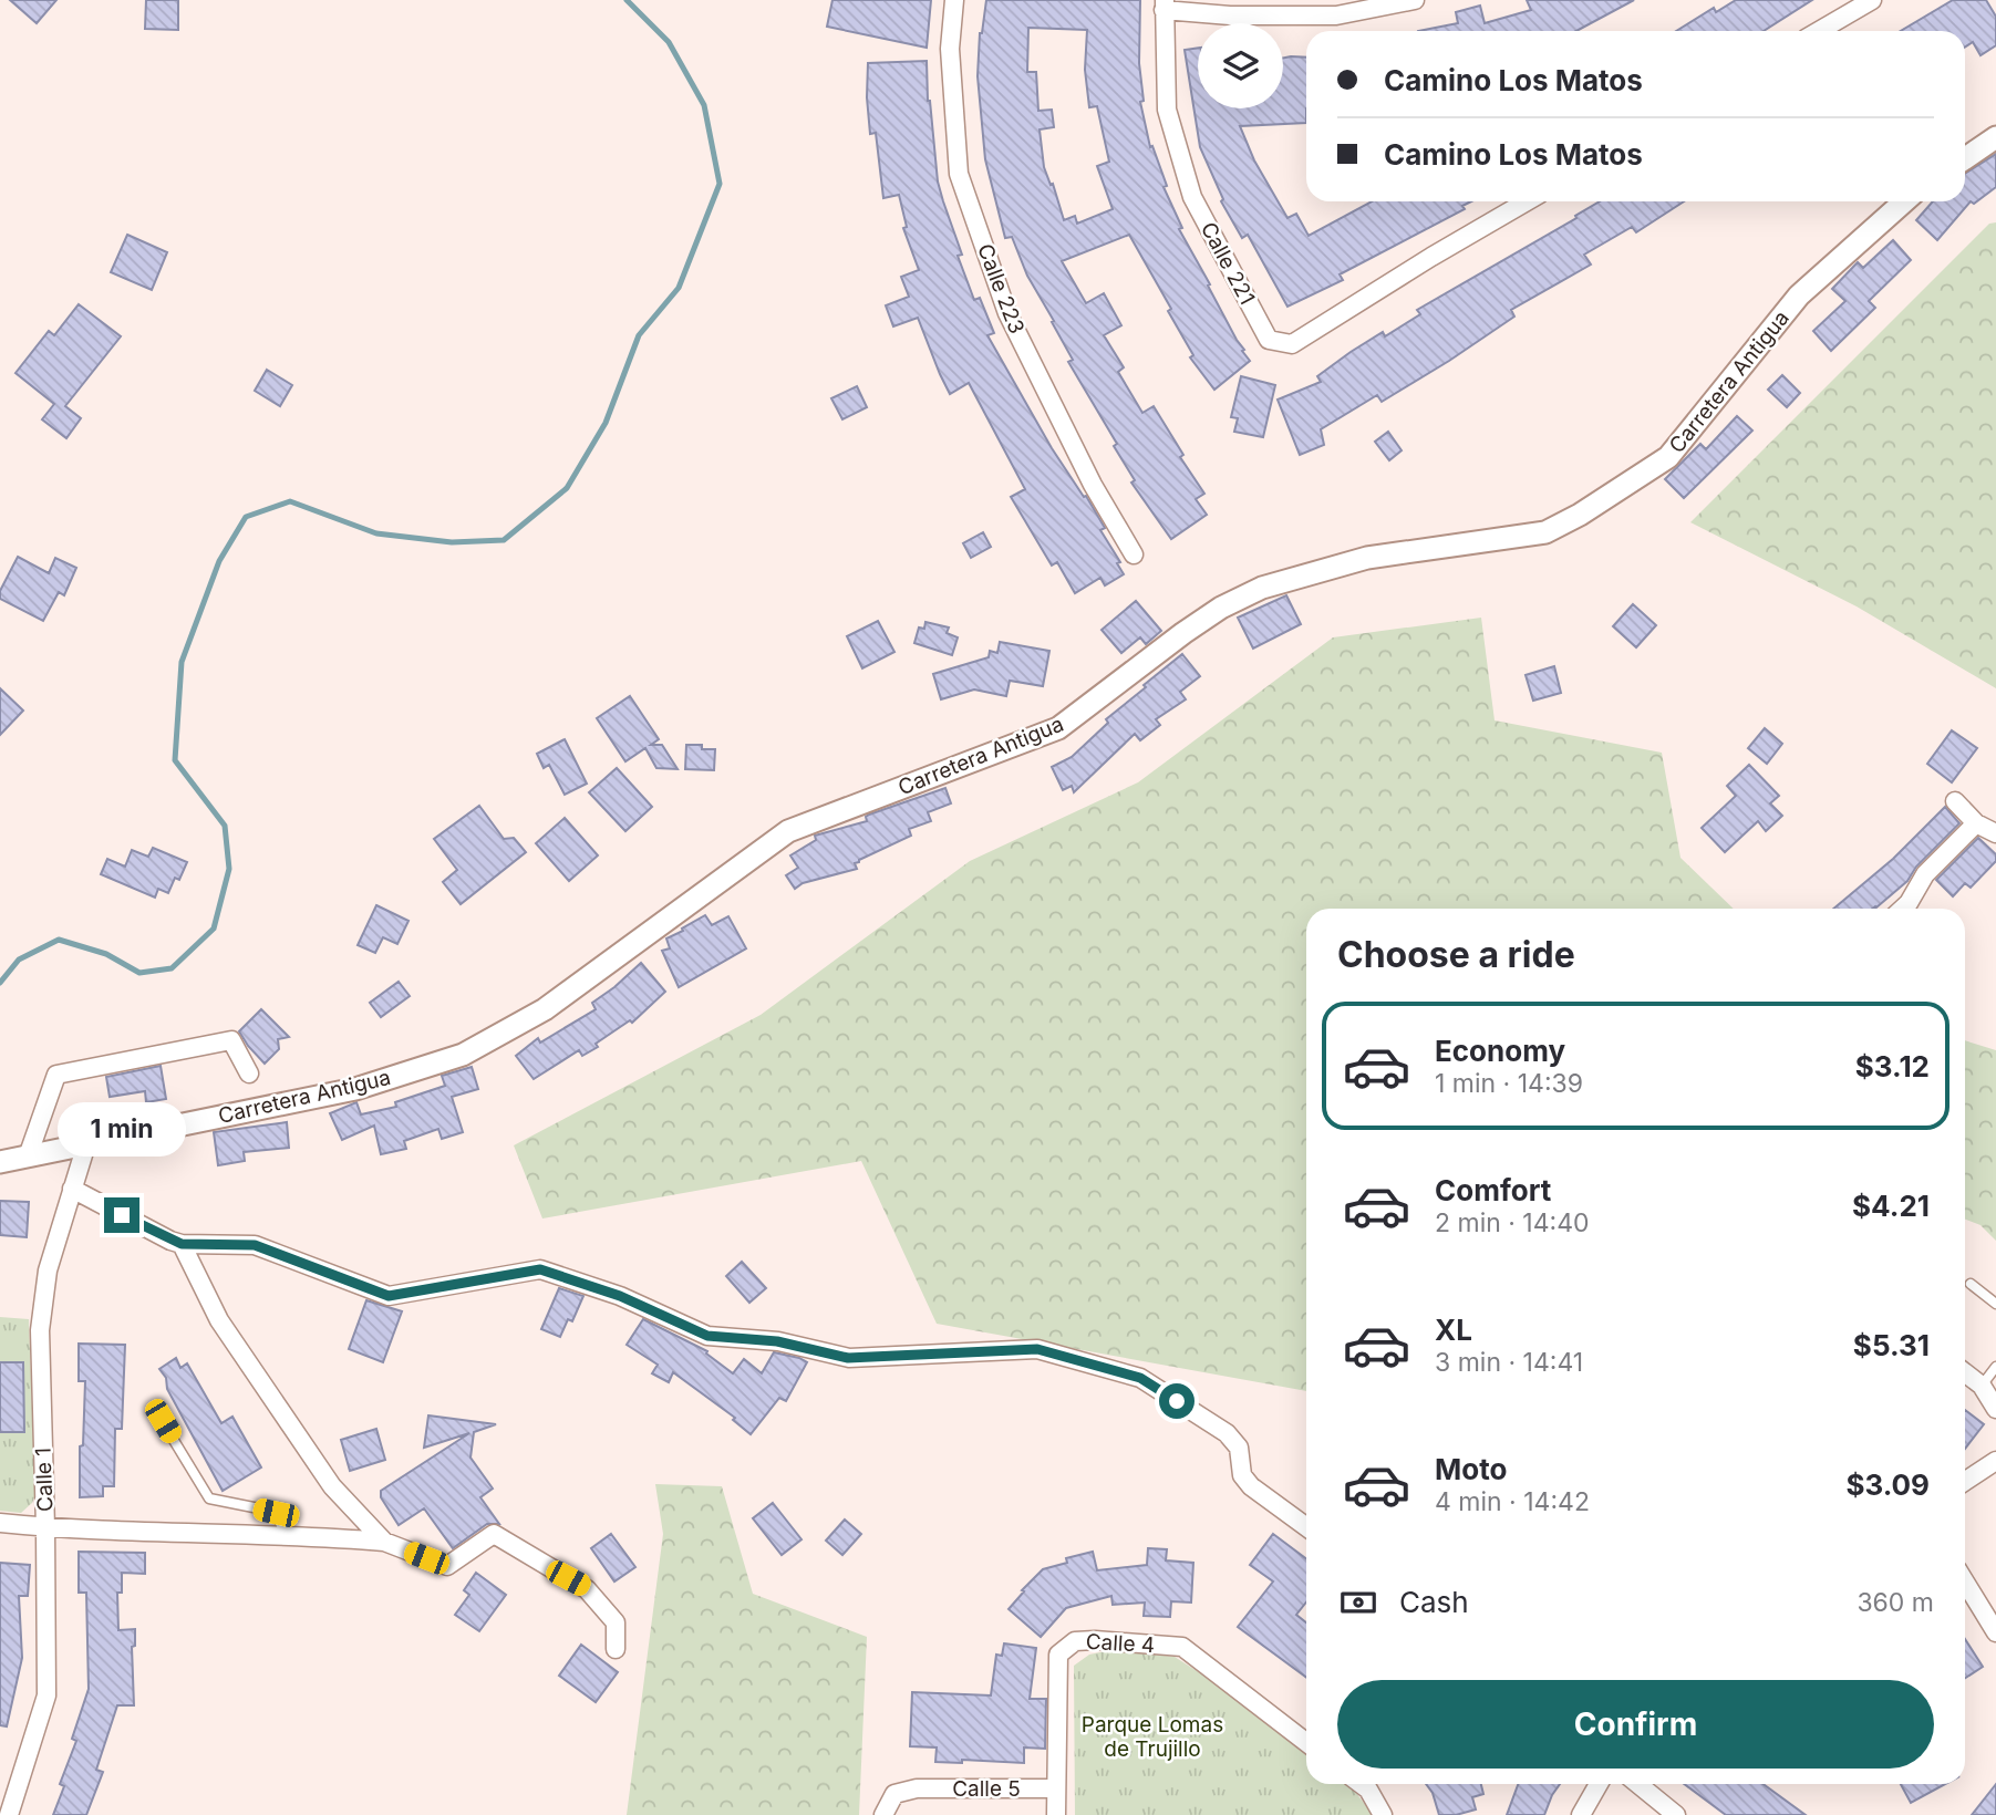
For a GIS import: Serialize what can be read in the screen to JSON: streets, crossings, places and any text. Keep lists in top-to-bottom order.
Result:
{
  "streets": {
    "street": [
      "Calle 221",
      "Calle 223",
      "Carretera Antigua",
      "Calle 1",
      "Calle 4",
      "Calle 5"
    ]
  },
  "crossings": [
    ["Carretera Antigua", "Calle 1"],
    ["Calle 4", "Calle 5"]
  ],
  "parks": ["Parque Lomas de Trujillo"],
  "page": {
    "banner": ["Camino Los Matos", "Camino Los Matos"],
    "heading": "Choose a ride",
    "list": [
      {
        "name": "Economy",
        "note": "1 min · 14:39",
        "value": "$3.12"
      },
      {
        "name": "Comfort",
        "note": "2 min · 14:40",
        "value": "$4.21"
      },
      {
        "name": "XL",
        "note": "3 min · 14:41",
        "value": "$5.31"
      },
      {
        "name": "Moto",
        "note": "4 min · 14:42",
        "value": "$3.09"
      }
    ],
    "bubble": "1 min",
    "pay": ["Cash", "360 m"],
    "buttons": "Confirm"
  }
}
